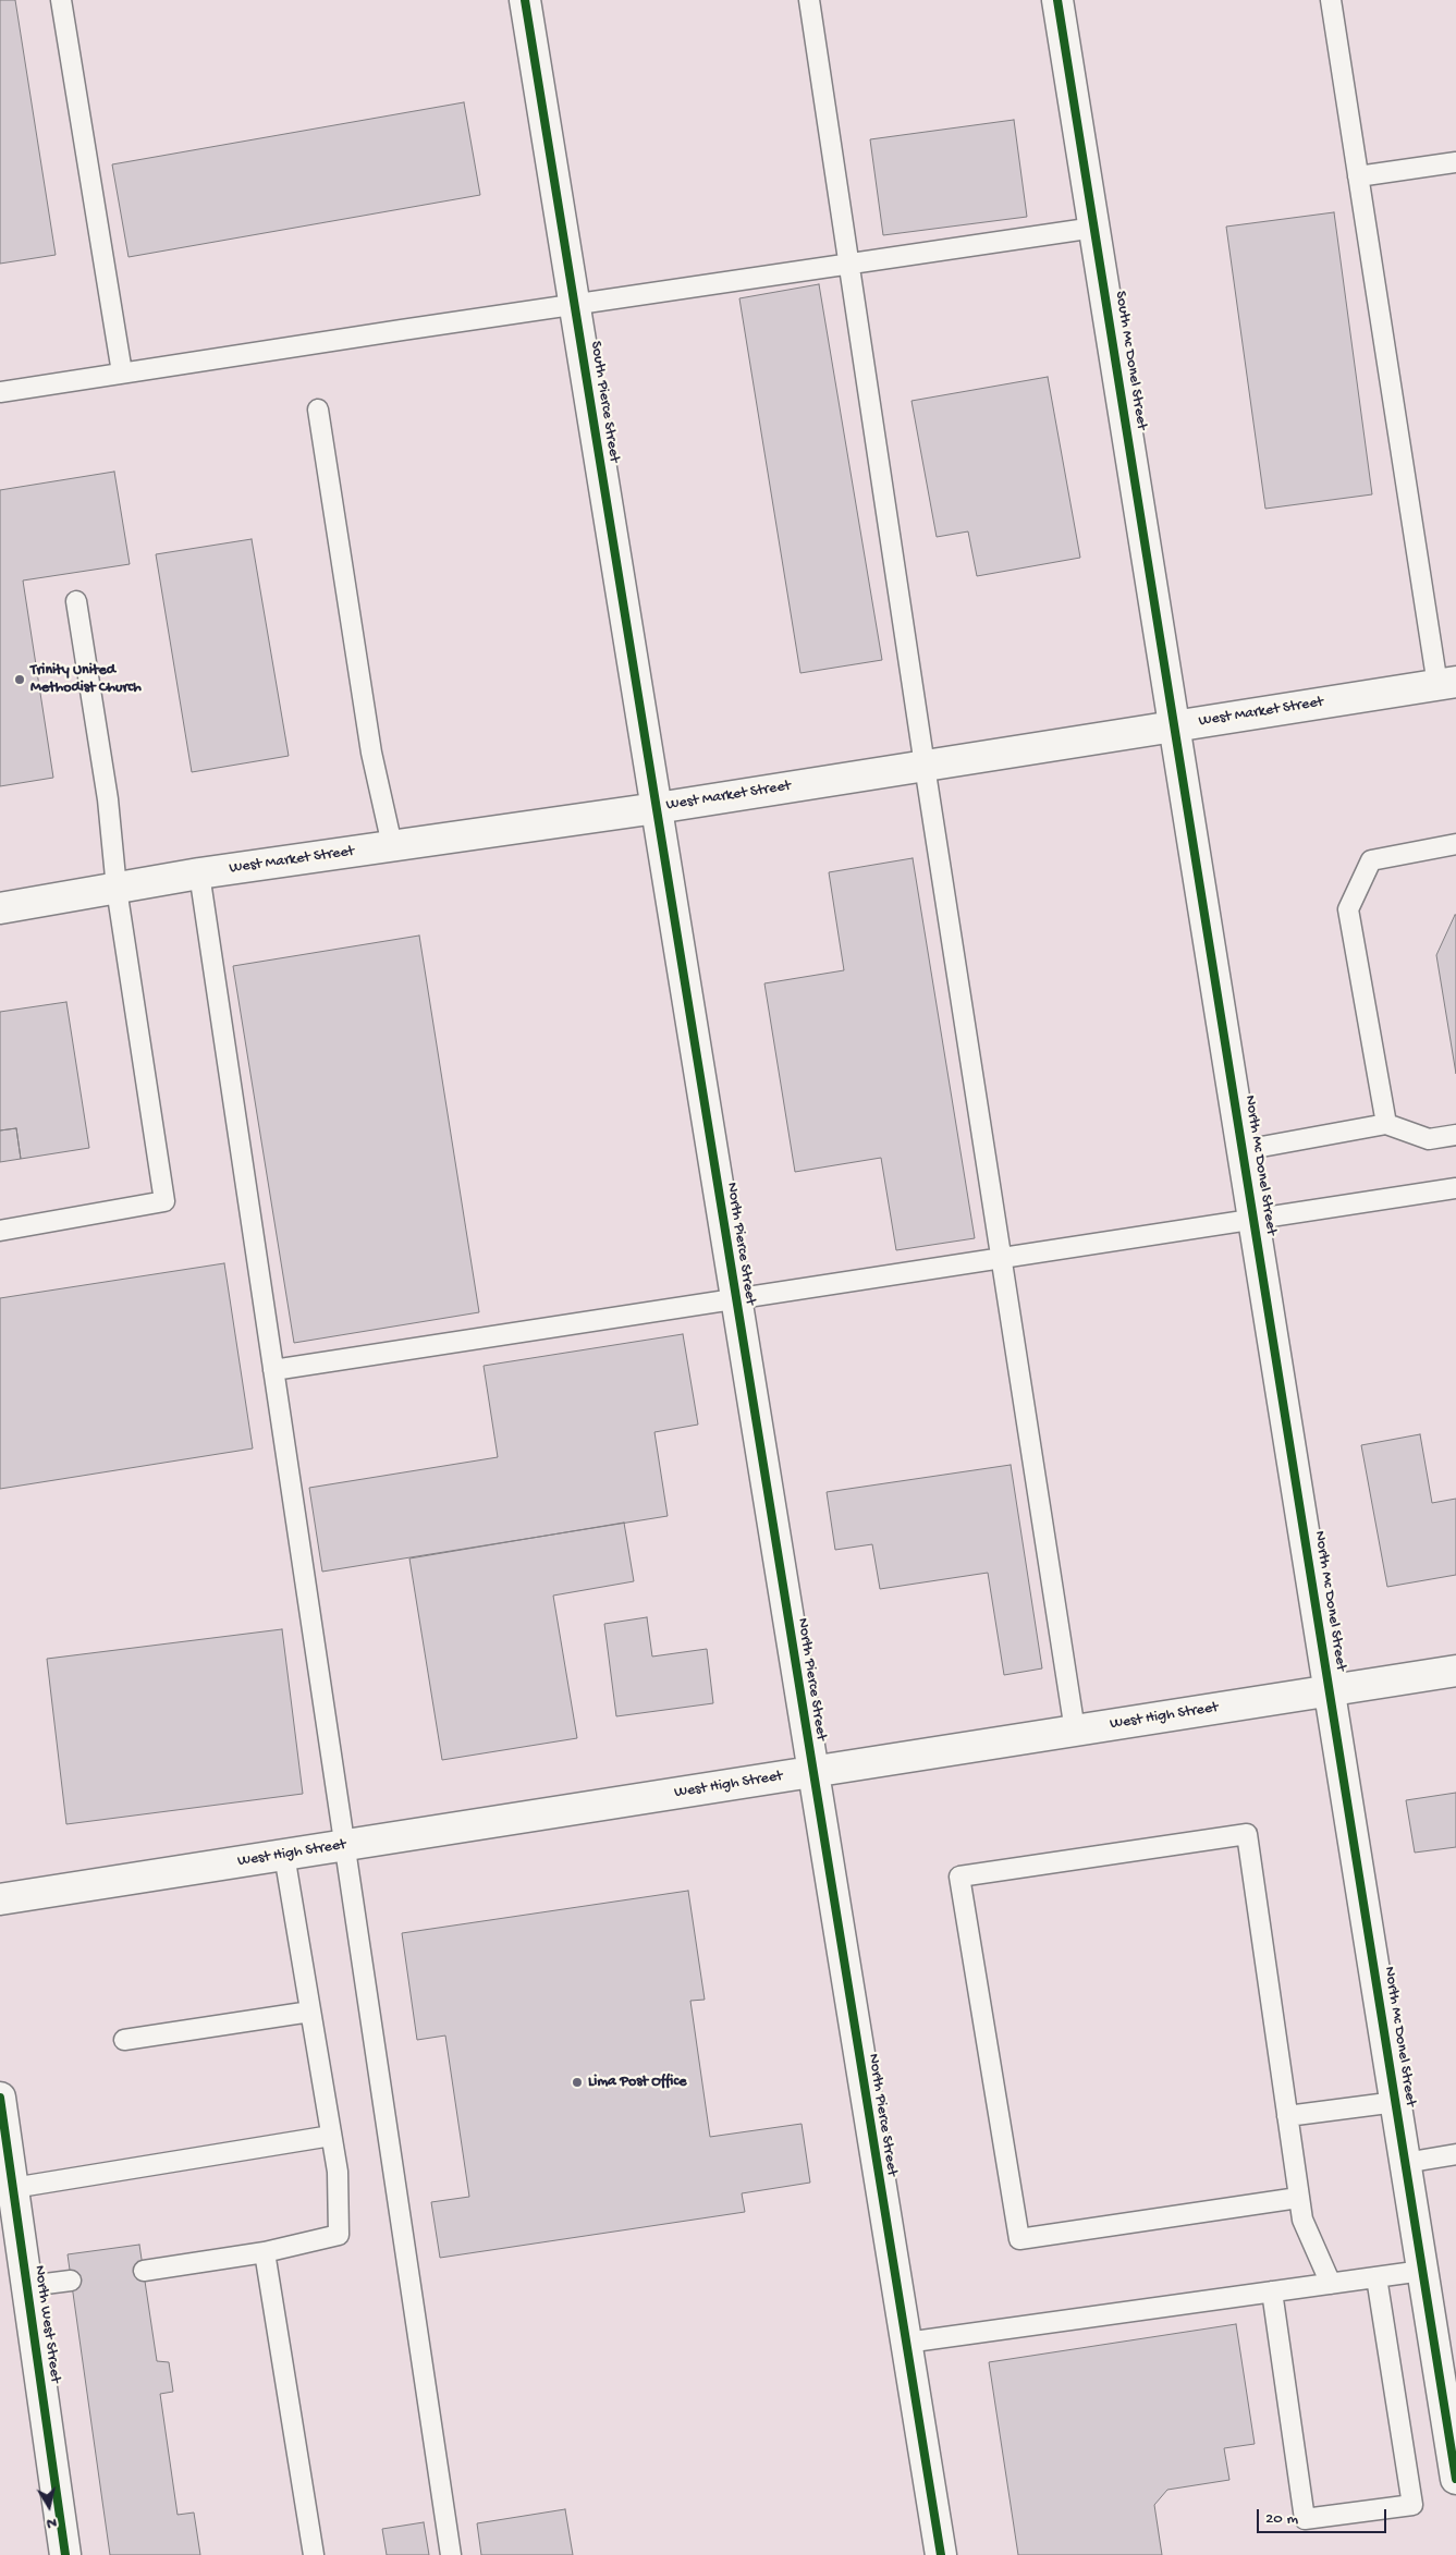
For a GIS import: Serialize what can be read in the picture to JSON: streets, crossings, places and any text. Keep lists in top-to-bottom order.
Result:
{
  "streets": {
    "street": [
      "South Mc Donel Street",
      "South Pierce Street",
      "West Market Street",
      "North Mc Donel Street",
      "North Pierce Street",
      "West High Street",
      "North West Street"
    ]
  },
  "crossings": [
    ["South Mc Donel Street", "West Market Street"],
    ["South Mc Donel Street", "North Mc Donel Street"],
    ["South Pierce Street", "West Market Street"],
    ["South Pierce Street", "North Pierce Street"],
    ["West Market Street", "North Mc Donel Street"],
    ["West Market Street", "North Pierce Street"],
    ["North Mc Donel Street", "West High Street"],
    ["North Pierce Street", "West High Street"]
  ],
  "places": ["Trinity United Methodist Church", "Lima Post Office"],
  "scale_bar": "20 m",
  "north": "bottom"
}
